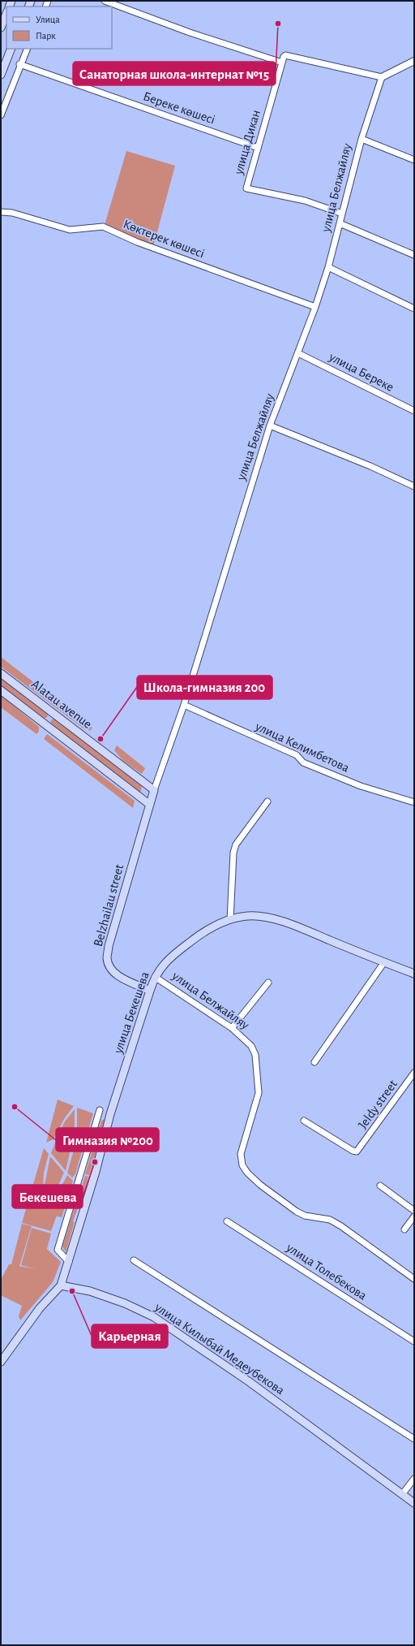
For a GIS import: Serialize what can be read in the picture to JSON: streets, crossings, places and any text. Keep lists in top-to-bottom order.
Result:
{
  "streets": {
    "main road": [
      "улица Белжайляу",
      "Alatau avenue",
      "Belzhailau street",
      "улица Бекешева",
      "улица Килыбай Медеубекова"
    ],
    "street": [
      "Береке көшесі",
      "улица Дикан",
      "Көктерек көшесі",
      "улица Береке",
      "улица Келимбетова",
      "Jeldy street",
      "улица Толебекова"
    ]
  },
  "crossings": [
    ["Береке көшесі", "улица Дикан"],
    ["улица Дикан", "улица Белжайляу"],
    ["улица Белжайляу", "Көктерек көшесі"],
    ["улица Белжайляу", "улица Береке"],
    ["улица Белжайляу", "Alatau avenue"],
    ["улица Белжайляу", "улица Келимбетова"],
    ["улица Белжайляу", "Belzhailau street"],
    ["улица Белжайляу", "улица Бекешева"],
    ["Alatau avenue", "Belzhailau street"],
    ["Belzhailau street", "улица Бекешева"],
    ["улица Бекешева", "улица Килыбай Медеубекова"]
  ],
  "places": [
    "Санаторная школа-интернат №15",
    "Школа-гимназия 200",
    "Гимназия №200",
    "Бекешева",
    "Карьерная"
  ],
  "legend": ["Улица", "Парк"]
}
